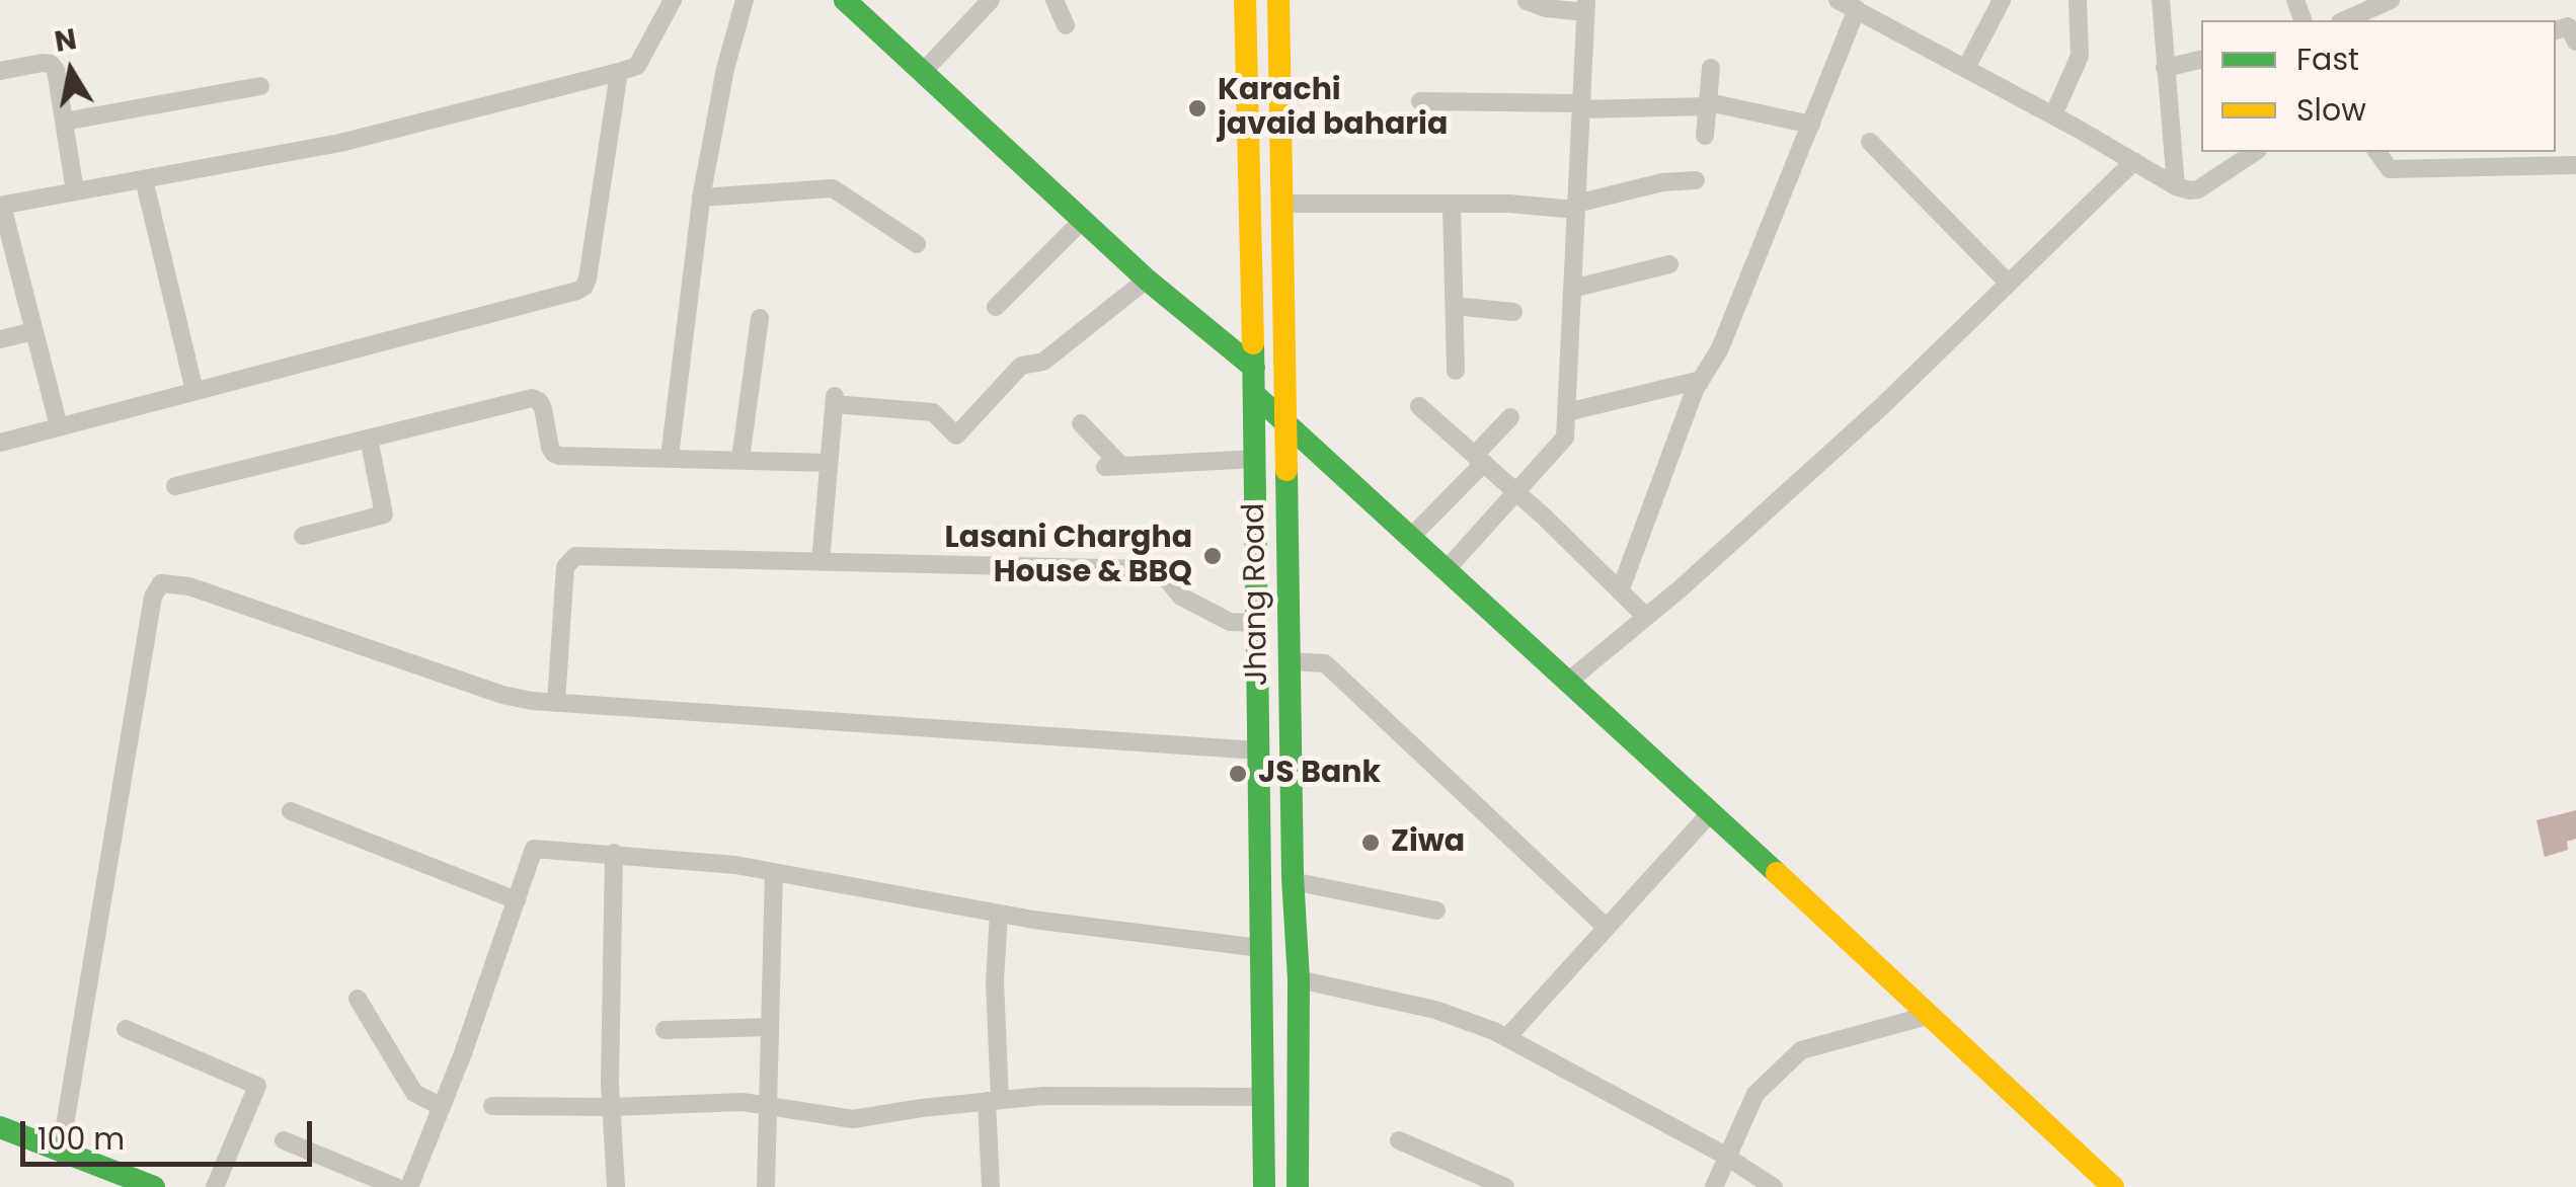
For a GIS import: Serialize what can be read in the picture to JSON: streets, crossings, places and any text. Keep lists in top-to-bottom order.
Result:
{
  "streets": {
    "main road": ["Jhang Road"]
  },
  "places": [
    "Karachi javaid baharia",
    "Lasani Chargha House & BBQ",
    "JS Bank",
    "Ziwa"
  ],
  "legend": ["Fast", "Slow"],
  "scale_bar": "100 m",
  "north": "top"
}
